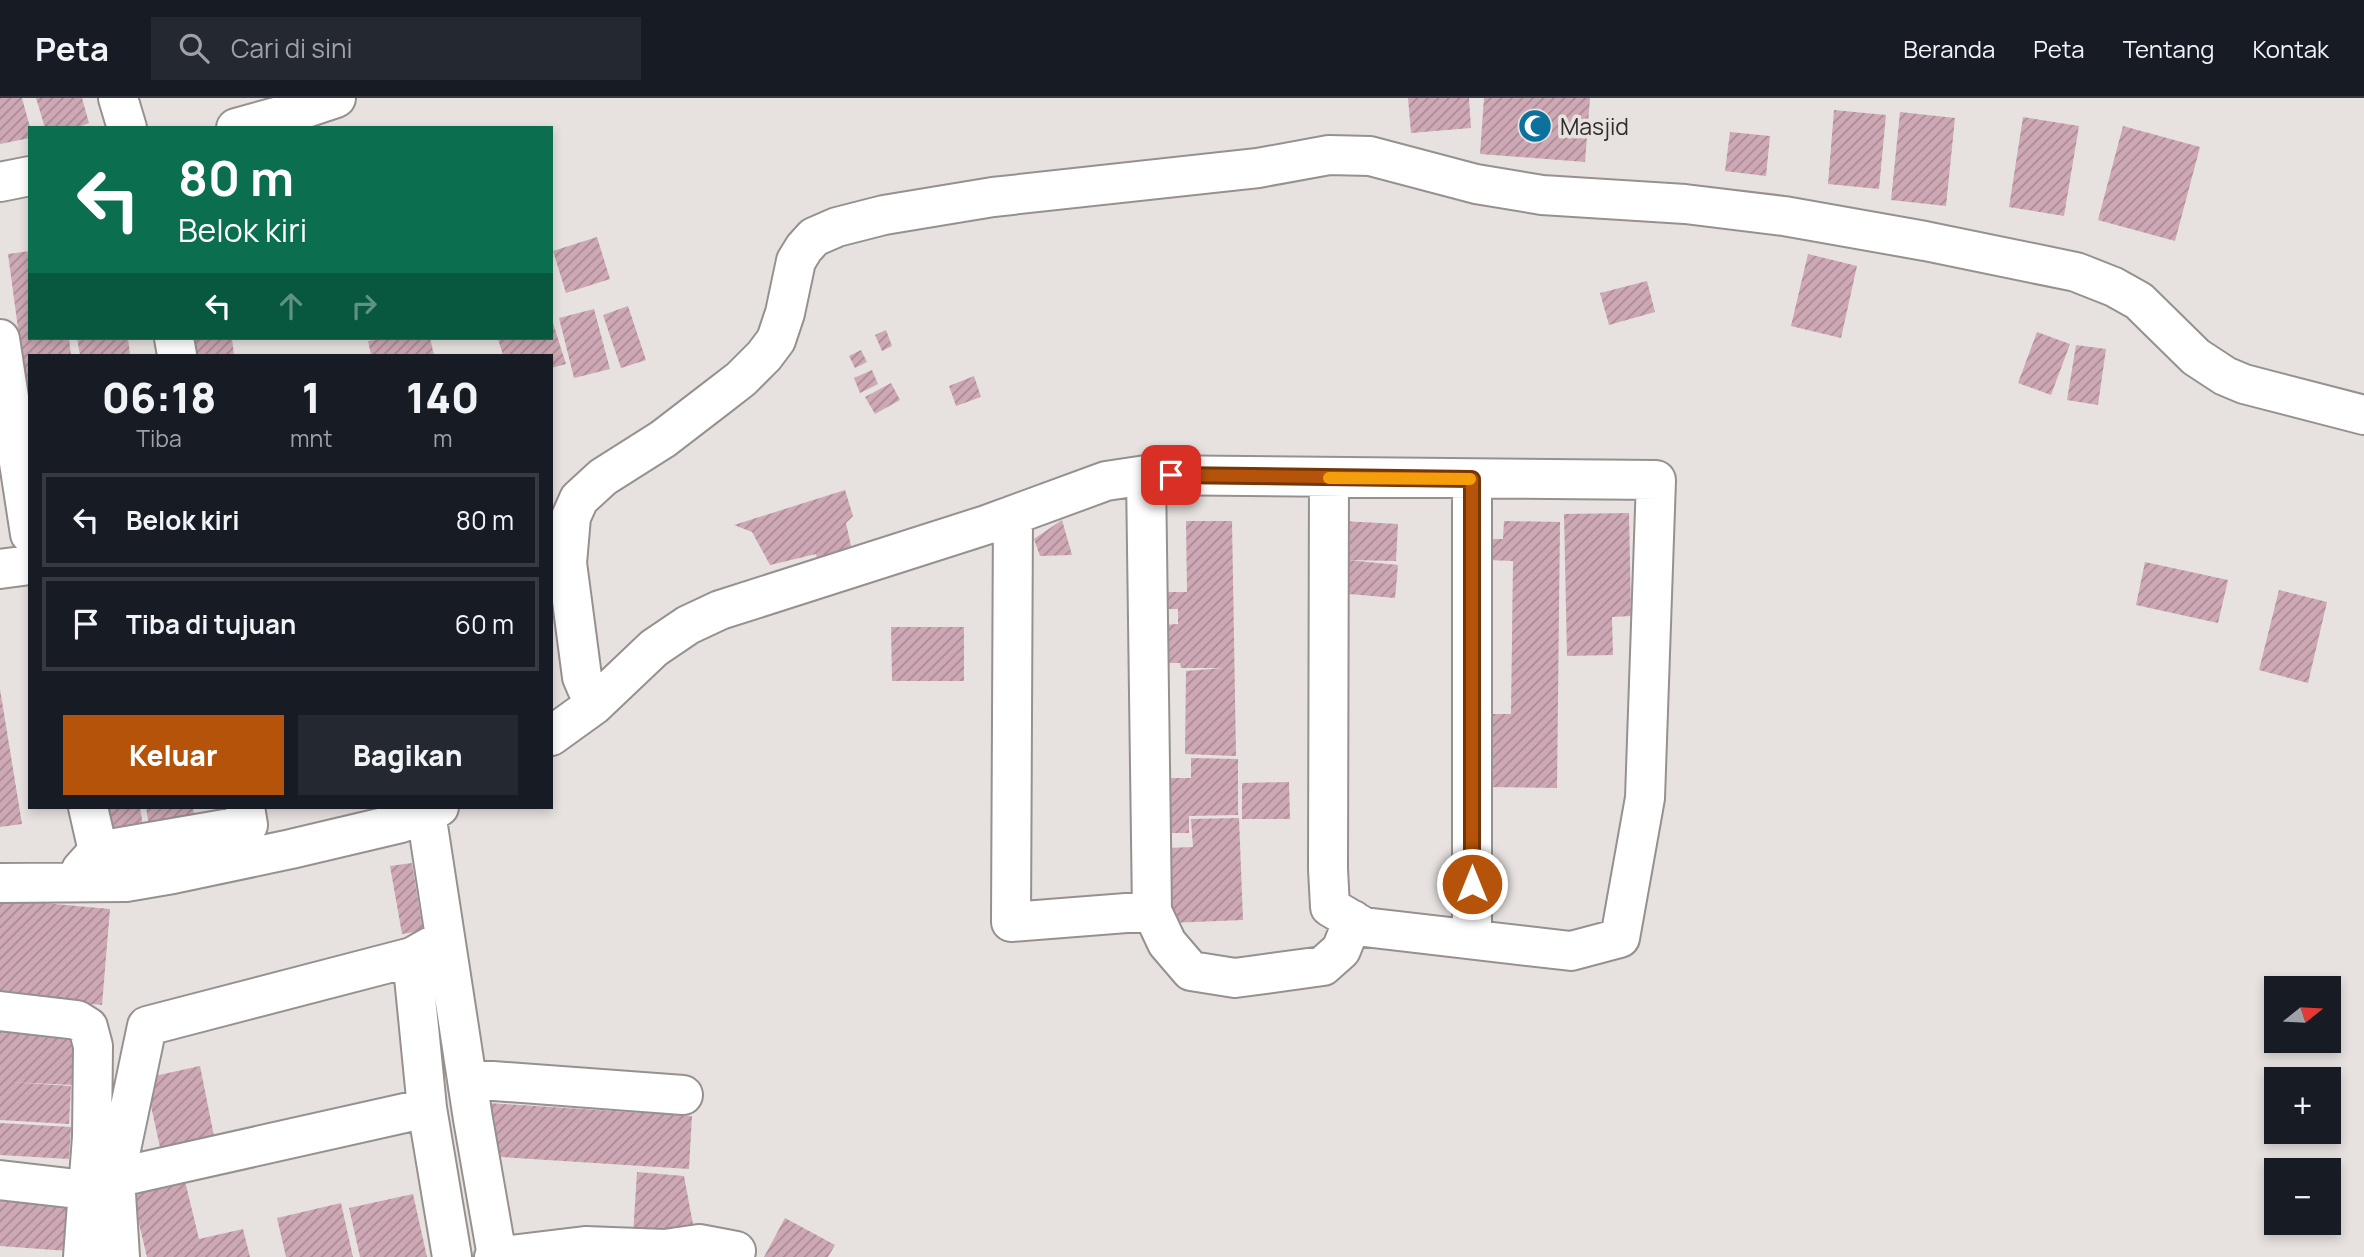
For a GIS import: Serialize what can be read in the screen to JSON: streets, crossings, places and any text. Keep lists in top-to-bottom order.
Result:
{
  "places": {
    "mosque": ["Masjid"]
  },
  "north": "right",
  "page": {
    "header": "Peta",
    "search": "Cari di sini",
    "nav": [
      "Beranda",
      "Peta",
      "Tentang",
      "Kontak"
    ],
    "turn": ["80 m", "Belok kiri"],
    "eta": [
      "06:18",
      "Tiba",
      "1",
      "mnt",
      "140",
      "m"
    ],
    "list": [
      {
        "name": "Belok kiri",
        "value": "80 m"
      },
      {
        "name": "Tiba di tujuan",
        "value": "60 m"
      }
    ],
    "buttons": ["Keluar", "Bagikan"],
    "map_buttons": ["+", "−"]
  }
}
